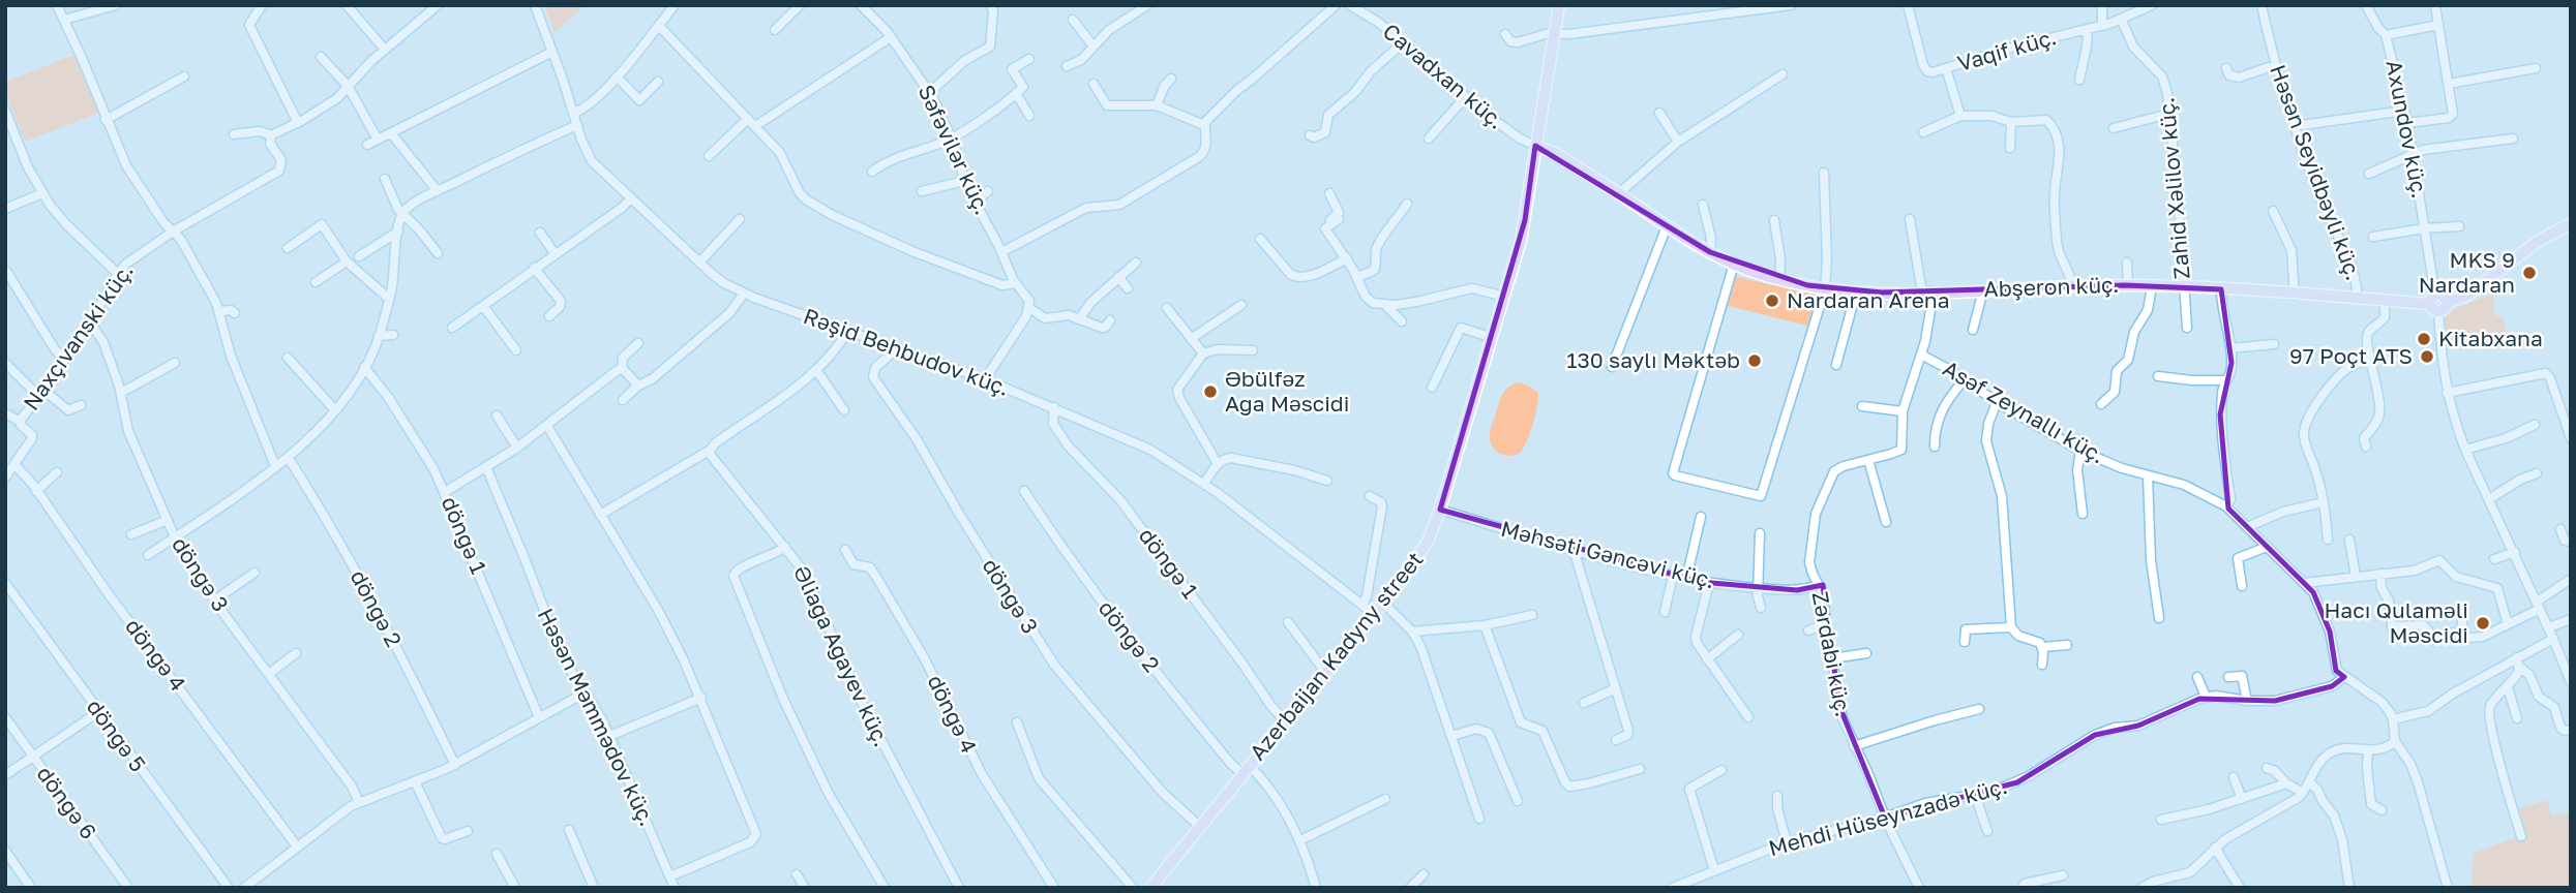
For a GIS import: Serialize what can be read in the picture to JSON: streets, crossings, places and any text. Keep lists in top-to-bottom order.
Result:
{
  "streets": {
    "main road": ["Abşeron küç.", "Azerbaijan Kadyny street"],
    "street": [
      "Vaqif küç.",
      "Cavadxan küç.",
      "Axundov küç.",
      "Səfəvilər küç.",
      "Həsən Seyidbəyli küç.",
      "Zahid Xəlilov küç.",
      "Naxçıvanski küç.",
      "Rəşid Behbudov küç.",
      "Asəf Zeynallı küç.",
      "döngə 1",
      "Məhsəti Gəncəvi küç.",
      "döngə 3",
      "döngə 2",
      "Zərdabi küç.",
      "döngə 4",
      "Əliağa Ağayev küç.",
      "Həsən Məmmədov küç.",
      "döngə 5",
      "döngə 6",
      "Mehdi Hüseynzadə küç."
    ]
  },
  "crossings": [
    ["Vaqif küç.", "Zahid Xəlilov küç."],
    ["Cavadxan küç.", "Abşeron küç."],
    ["Cavadxan küç.", "Azerbaijan Kadyny street"],
    ["Axundov küç.", "Abşeron küç."],
    ["Həsən Seyidbəyli küç.", "Abşeron küç."],
    ["Zahid Xəlilov küç.", "Abşeron küç."],
    ["Abşeron küç.", "Zərdabi küç."],
    ["Abşeron küç.", "Azerbaijan Kadyny street"],
    ["Naxçıvanski küç.", "döngə 3"],
    ["Naxçıvanski küç.", "döngə 4"],
    ["Rəşid Behbudov küç.", "döngə 1"],
    ["Rəşid Behbudov küç.", "döngə 3"],
    ["Rəşid Behbudov küç.", "Azerbaijan Kadyny street"],
    ["Asəf Zeynallı küç.", "Zərdabi küç."],
    ["Asəf Zeynallı küç.", "Mehdi Hüseynzadə küç."],
    ["döngə 1", "Azerbaijan Kadyny street"],
    ["Məhsəti Gəncəvi küç.", "Zərdabi küç."],
    ["Məhsəti Gəncəvi küç.", "Azerbaijan Kadyny street"],
    ["döngə 3", "Azerbaijan Kadyny street"],
    ["döngə 2", "Azerbaijan Kadyny street"],
    ["Zərdabi küç.", "Mehdi Hüseynzadə küç."]
  ],
  "places": [
    "MKS 9 Nardaran",
    "Nardaran Arena",
    "Kitabxana",
    "97 Poçt ATS",
    "130 saylı Məktəb",
    "Əbülfəz Ağa Məscidi",
    "Hacı Qulaməli Məscidi"
  ]
}
